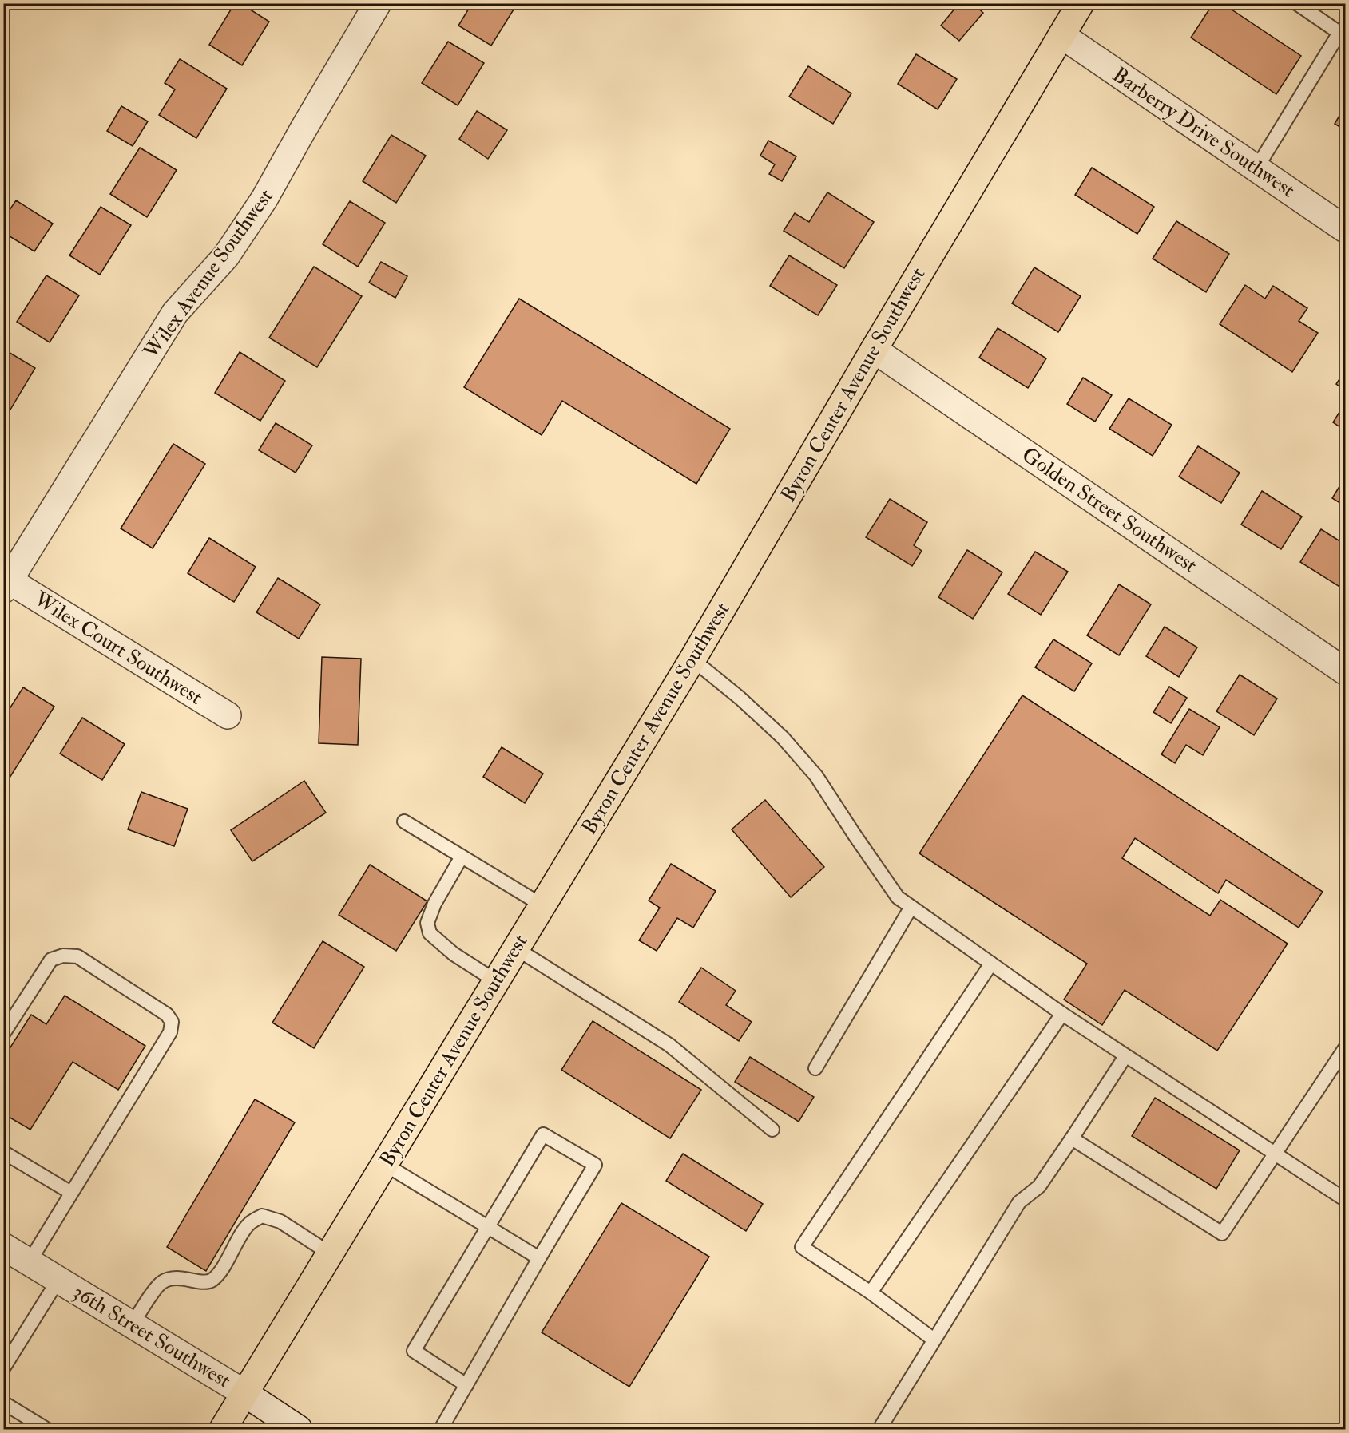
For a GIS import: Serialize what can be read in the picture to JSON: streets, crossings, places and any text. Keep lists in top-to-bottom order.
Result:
{
  "streets": {
    "main road": ["Byron Center Avenue Southwest"],
    "street": [
      "Barberry Drive Southwest",
      "Wilex Avenue Southwest",
      "Golden Street Southwest",
      "Wilex Court Southwest",
      "36th Street Southwest"
    ]
  },
  "crossings": [
    ["Barberry Drive Southwest", "Byron Center Avenue Southwest"],
    ["Wilex Avenue Southwest", "Wilex Court Southwest"],
    ["Byron Center Avenue Southwest", "Golden Street Southwest"],
    ["Byron Center Avenue Southwest", "36th Street Southwest"]
  ]
}
